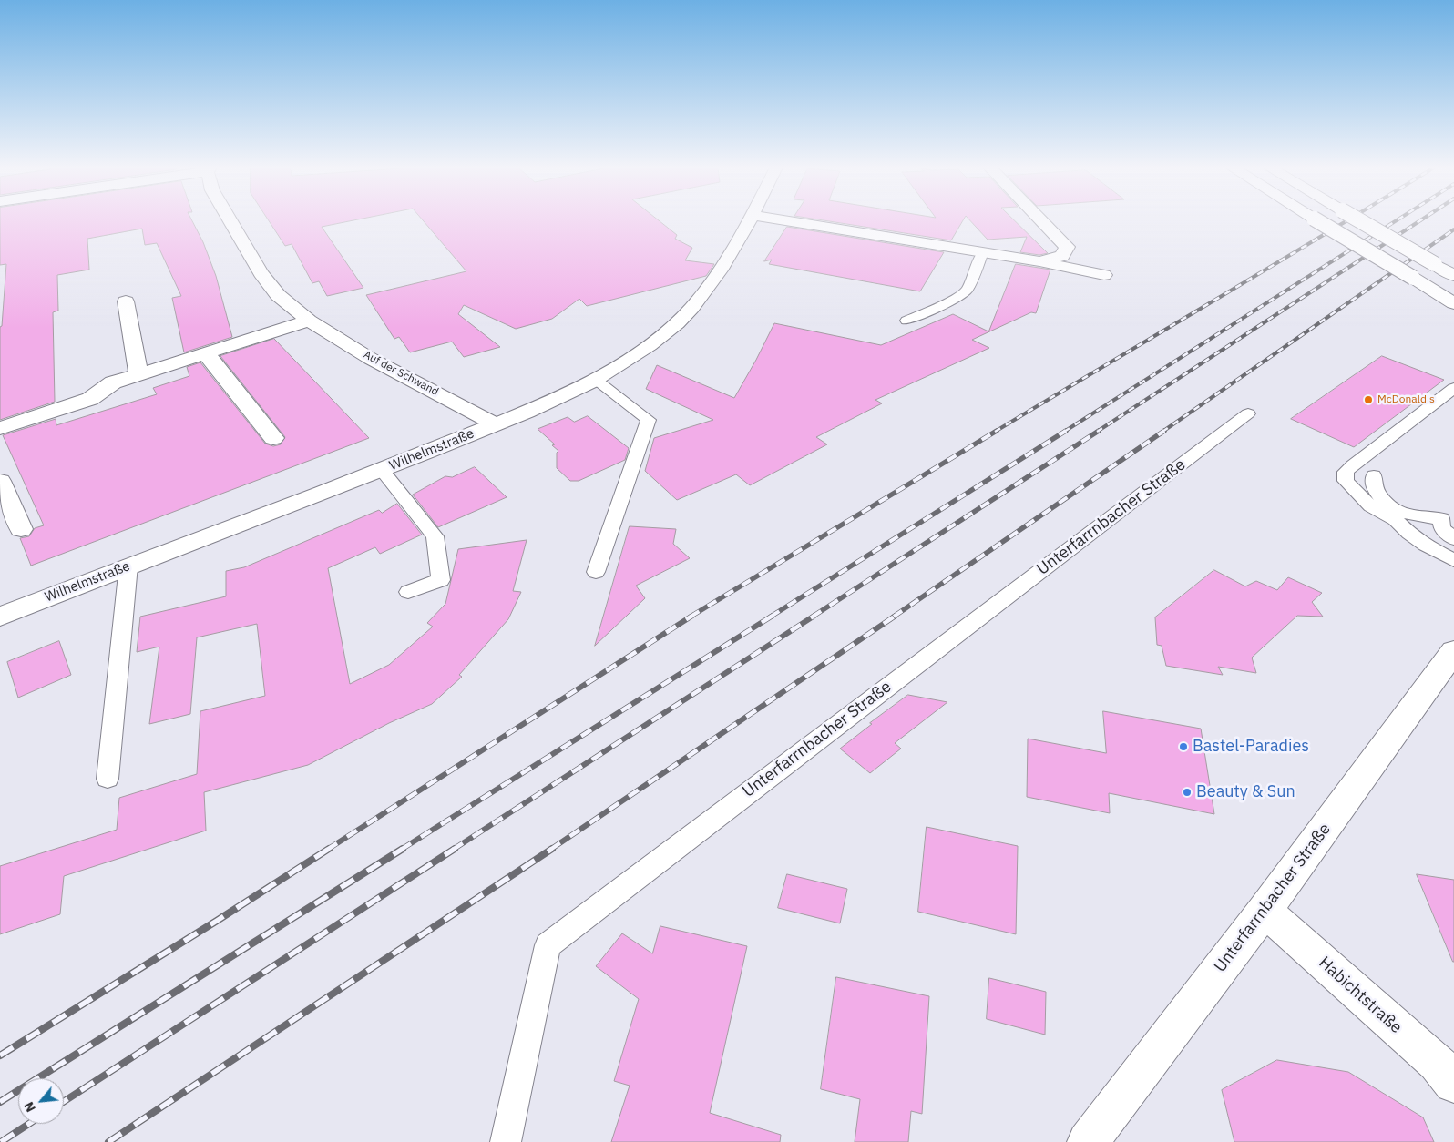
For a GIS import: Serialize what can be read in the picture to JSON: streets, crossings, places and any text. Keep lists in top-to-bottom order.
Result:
{
  "streets": {
    "street": [
      "Auf der Schwand",
      "Wilhelmstraße",
      "Unterfarrnbacher Straße",
      "Habichtstraße"
    ]
  },
  "crossings": [
    ["Auf der Schwand", "Wilhelmstraße"],
    ["Unterfarrnbacher Straße", "Habichtstraße"]
  ],
  "places": ["McDonald's", "Bastel-Paradies", "Beauty & Sun"],
  "north": "bottom left"
}
